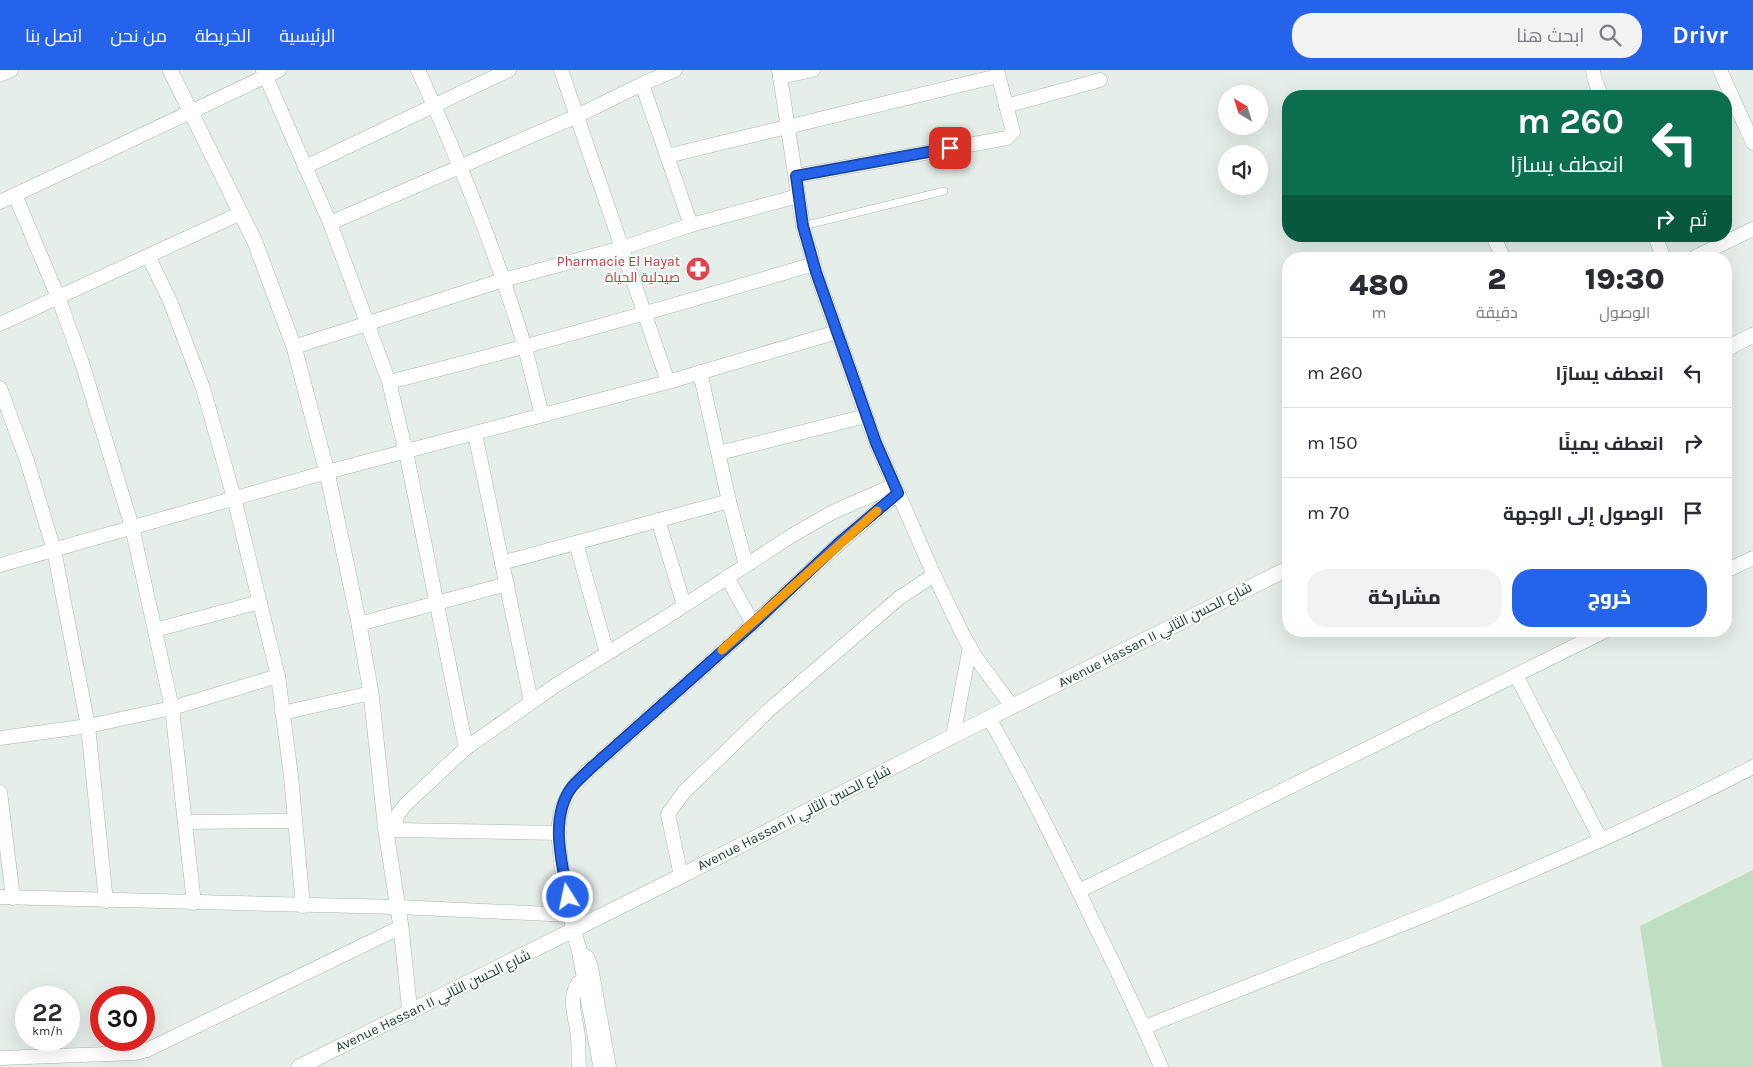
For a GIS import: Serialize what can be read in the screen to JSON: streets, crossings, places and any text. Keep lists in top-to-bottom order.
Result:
{
  "streets": {
    "street": ["Avenue Hassan II شارع الحسن الثاني"]
  },
  "places": {
    "pharmacy": ["Pharmacie El Hayat صيدلية الحياة"]
  },
  "north": "top left",
  "page": {
    "header": "Drivr",
    "search": "ابحث هنا",
    "nav": [
      "الرئيسية",
      "الخريطة",
      "من نحن",
      "اتصل بنا"
    ],
    "turn": ["260 m", "انعطف يسارًا"],
    "then": "ثم",
    "eta": [
      "19:30",
      "الوصول",
      "2",
      "دقيقة",
      "480",
      "m"
    ],
    "list": [
      {
        "name": "انعطف يسارًا",
        "value": "260 m"
      },
      {
        "name": "انعطف يمينًا",
        "value": "150 m"
      },
      {
        "name": "الوصول إلى الوجهة",
        "value": "70 m"
      }
    ],
    "buttons": ["خروج", "مشاركة"],
    "speed": "22 km/h",
    "limit": "30"
  }
}
